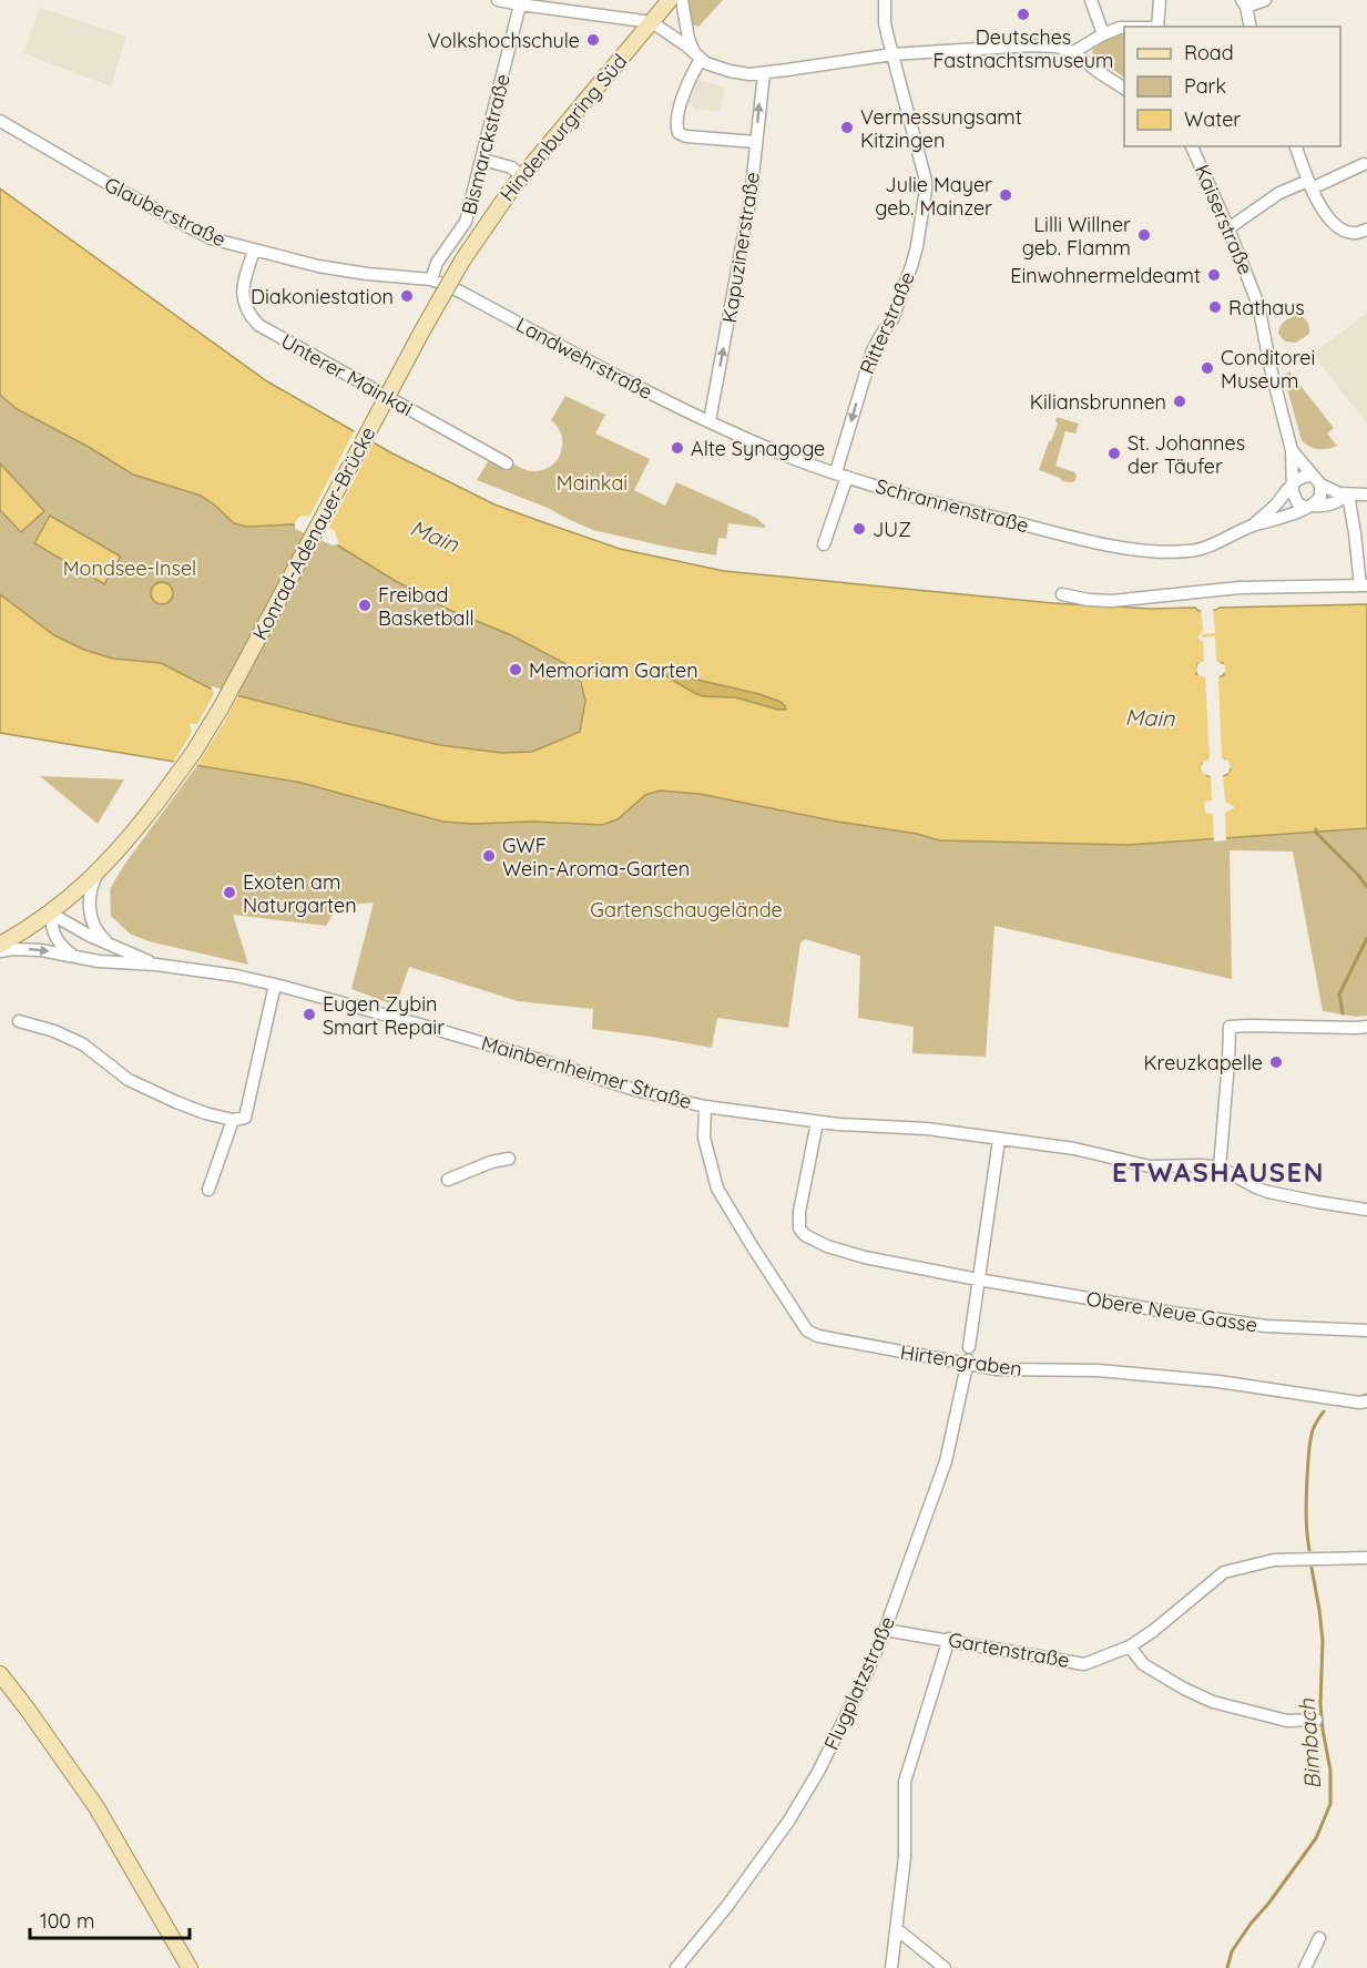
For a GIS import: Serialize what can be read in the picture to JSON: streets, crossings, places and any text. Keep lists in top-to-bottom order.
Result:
{
  "streets": {
    "main road": ["Hindenburgring Süd", "Konrad-Adenauer-Brücke"],
    "street": [
      "Bismarckstraße",
      "Glauberstraße",
      "Kaiserstraße",
      "Kapuzinerstraße",
      "Ritterstraße",
      "Landwehrstraße",
      "Unterer Mainkai",
      "Schrannenstraße",
      "Mainbernheimer Straße",
      "Obere Neue Gasse",
      "Hirtengraben",
      "Gartenstraße",
      "Flugplatzstraße"
    ]
  },
  "crossings": [
    ["Hindenburgring Süd", "Konrad-Adenauer-Brücke"],
    ["Bismarckstraße", "Glauberstraße"],
    ["Glauberstraße", "Landwehrstraße"],
    ["Glauberstraße", "Unterer Mainkai"],
    ["Kapuzinerstraße", "Landwehrstraße"],
    ["Kapuzinerstraße", "Schrannenstraße"],
    ["Ritterstraße", "Schrannenstraße"],
    ["Landwehrstraße", "Schrannenstraße"],
    ["Mainbernheimer Straße", "Obere Neue Gasse"],
    ["Mainbernheimer Straße", "Hirtengraben"],
    ["Hirtengraben", "Flugplatzstraße"],
    ["Gartenstraße", "Flugplatzstraße"]
  ],
  "one_way": ["Kapuzinerstraße", "Ritterstraße"],
  "districts": ["ETWASHAUSEN"],
  "water": ["Main", "Bimbach"],
  "parks": ["Mainkai", "Mondsee-Insel", "Gartenschaugelände"],
  "places": [
    "Deutsches Fastnachtsmuseum",
    "Volkshochschule",
    "Vermessungsamt Kitzingen",
    "Julie Mayer geb. Mainzer",
    "Lilli Willner geb. Flamm",
    "Einwohnermeldeamt",
    "Diakoniestation",
    "Rathaus",
    "Conditorei Museum",
    "Kiliansbrunnen",
    "Alte Synagoge",
    "St. Johannes der Täufer",
    "JUZ",
    "Freibad Basketball",
    "Memoriam Garten",
    "GWF Wein-Aroma-Garten",
    "Exoten am Naturgarten",
    "Eugen Zybin Smart Repair",
    "Kreuzkapelle"
  ],
  "legend": ["Road", "Park", "Water"],
  "scale_bar": "100 m"
}
